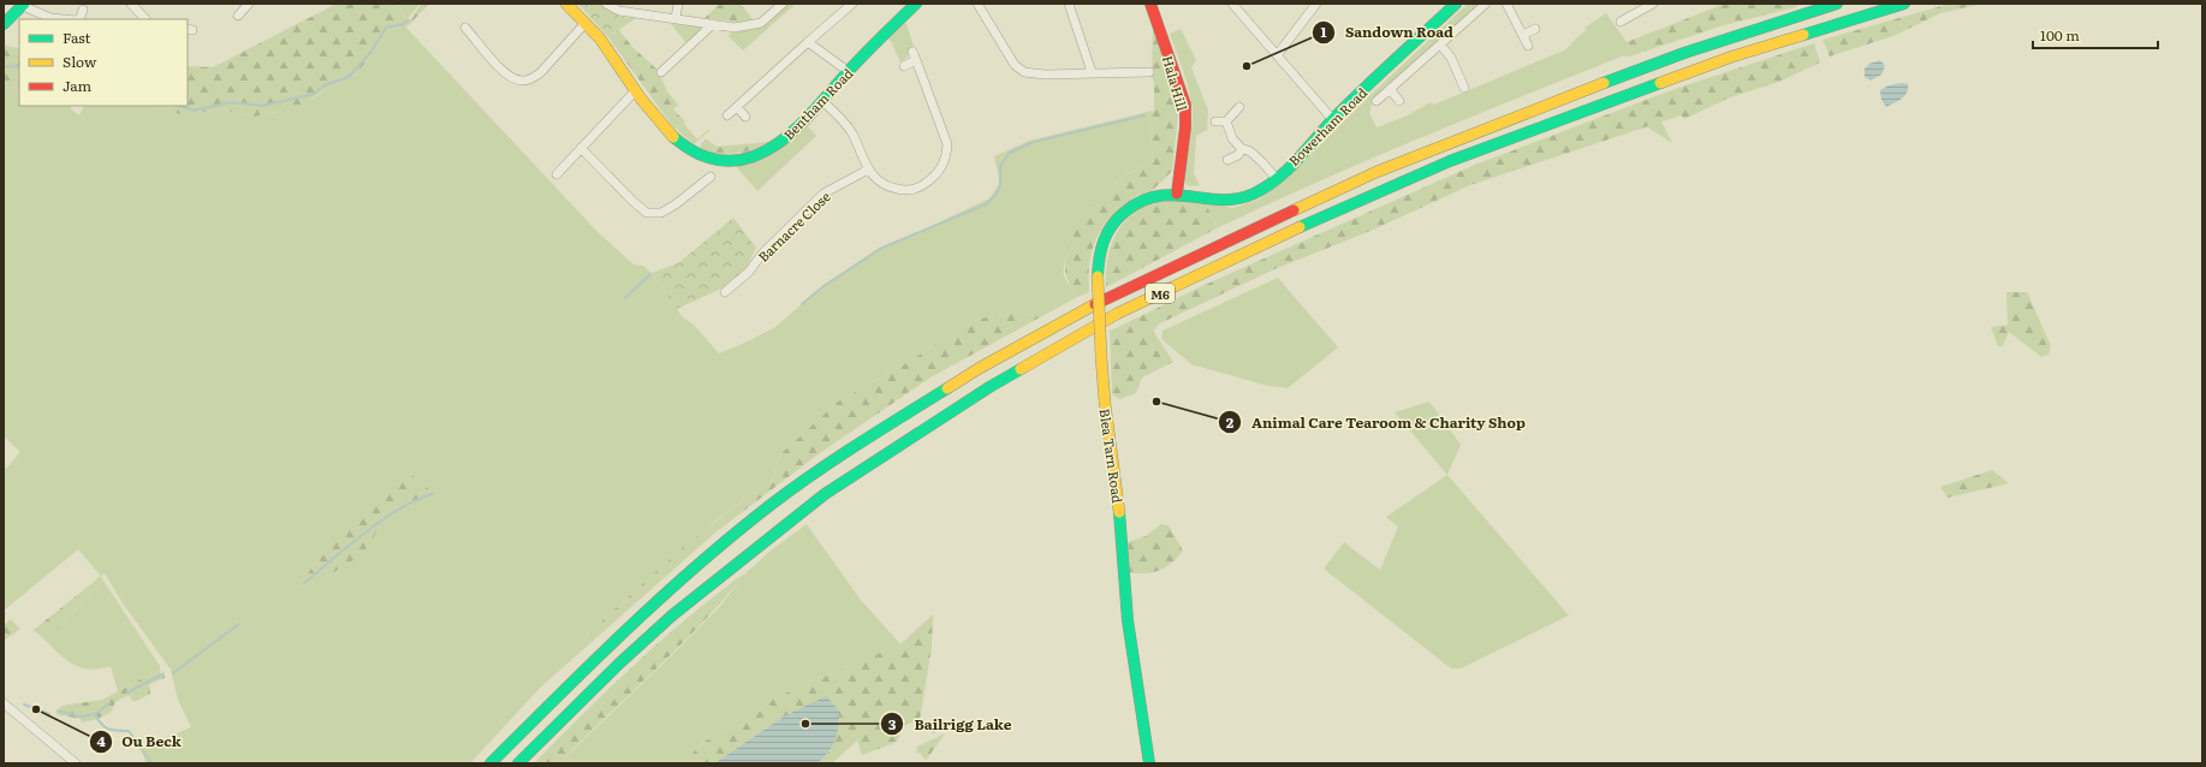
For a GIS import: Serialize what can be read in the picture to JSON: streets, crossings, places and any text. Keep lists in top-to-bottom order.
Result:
{
  "streets": {
    "main road": [
      "Hala Hill",
      "Bentham Road",
      "Bowerham Road",
      "M6",
      "Blea Tarn Road"
    ],
    "street": ["Barnacre Close"]
  },
  "crossings": [
    ["Hala Hill", "Bowerham Road"],
    ["Hala Hill", "Blea Tarn Road"],
    ["Bowerham Road", "Blea Tarn Road"]
  ],
  "places": [
    "Sandown Road",
    "Animal Care Tearoom & Charity Shop",
    "Ou Beck",
    "Bailrigg Lake"
  ],
  "legend": ["Fast", "Slow", "Jam"],
  "scale_bar": "100 m"
}
